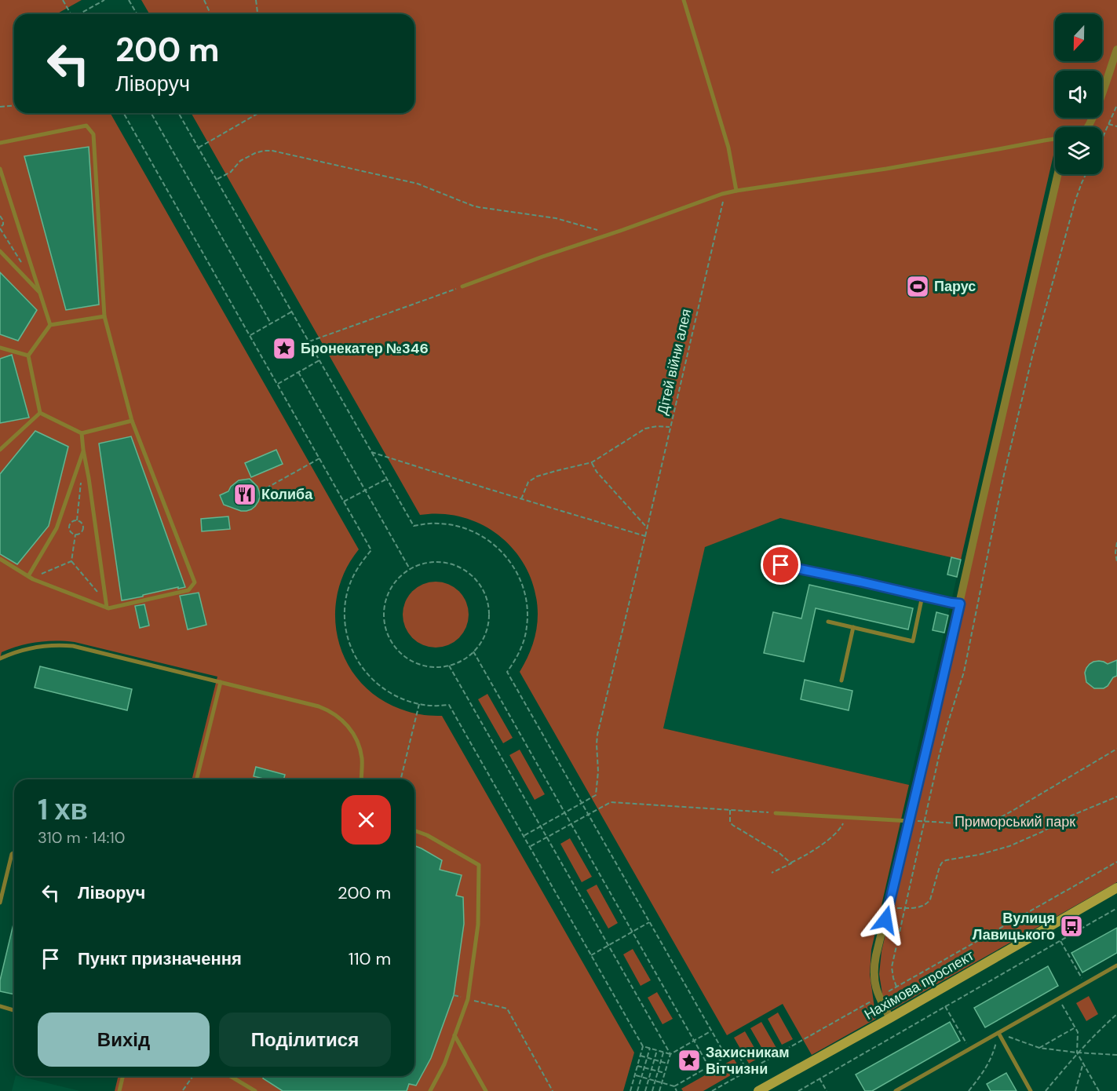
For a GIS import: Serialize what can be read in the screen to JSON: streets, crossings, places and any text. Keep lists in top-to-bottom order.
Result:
{
  "streets": {
    "main road": ["Нахімова проспект"],
    "path": ["Дітей війни алея"]
  },
  "parks": ["Приморський парк"],
  "places": {
    "sports": ["Парус"],
    "place": ["Бронекатер №346", "Захисникам Вітчизни"],
    "restaurant": ["Колиба"],
    "bus stop": ["Вулиця Лавицького"]
  },
  "north": "bottom",
  "page": {
    "turn": ["200 m", "Ліворуч"],
    "heading": ["1 хв", "310 m · 14:10"],
    "list": [
      {
        "name": "Ліворуч",
        "value": "200 m"
      },
      {
        "name": "Пункт призначення",
        "value": "110 m"
      }
    ],
    "buttons": ["Вихід", "Поділитися"]
  }
}
